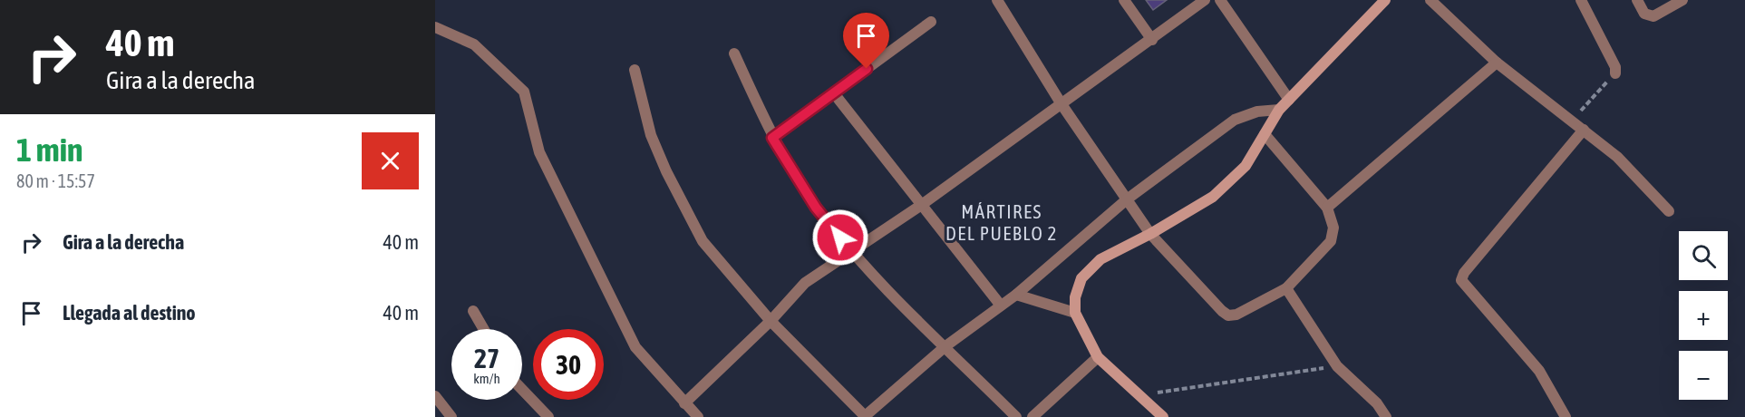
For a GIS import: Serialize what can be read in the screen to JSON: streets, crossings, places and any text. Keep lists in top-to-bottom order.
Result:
{
  "districts": ["MÁRTIRES DEL PUEBLO 2"],
  "page": {
    "turn": ["40 m", "Gira a la derecha"],
    "heading": ["1 min", "80 m · 15:57"],
    "list": [
      {
        "name": "Gira a la derecha",
        "value": "40 m"
      },
      {
        "name": "Llegada al destino",
        "value": "40 m"
      }
    ],
    "map_buttons": ["+", "−"],
    "speed": "27 km/h",
    "limit": "30"
  }
}
